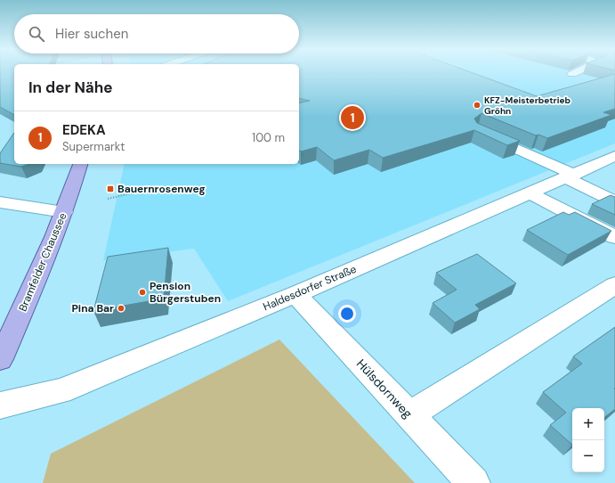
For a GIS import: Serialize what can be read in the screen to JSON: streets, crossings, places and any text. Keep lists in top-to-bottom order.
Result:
{
  "streets": {
    "main road": ["Bramfelder Chaussee"],
    "street": ["Haldesdorfer Straße", "Hülsdornweg"]
  },
  "crossings": [
    ["Haldesdorfer Straße", "Hülsdornweg"]
  ],
  "places": {
    "other": ["KFZ-Meisterbetrieb Gröhn", "Pension Bürgerstuben", "Pina Bar"],
    "transit": ["Bauernrosenweg"]
  },
  "page": {
    "search": "Hier suchen",
    "heading": "In der Nähe",
    "pins": "1",
    "list": [
      {
        "mark": "1",
        "name": "EDEKA",
        "note": "Supermarkt",
        "value": "100 m"
      }
    ],
    "map_buttons": ["+", "−"]
  }
}
